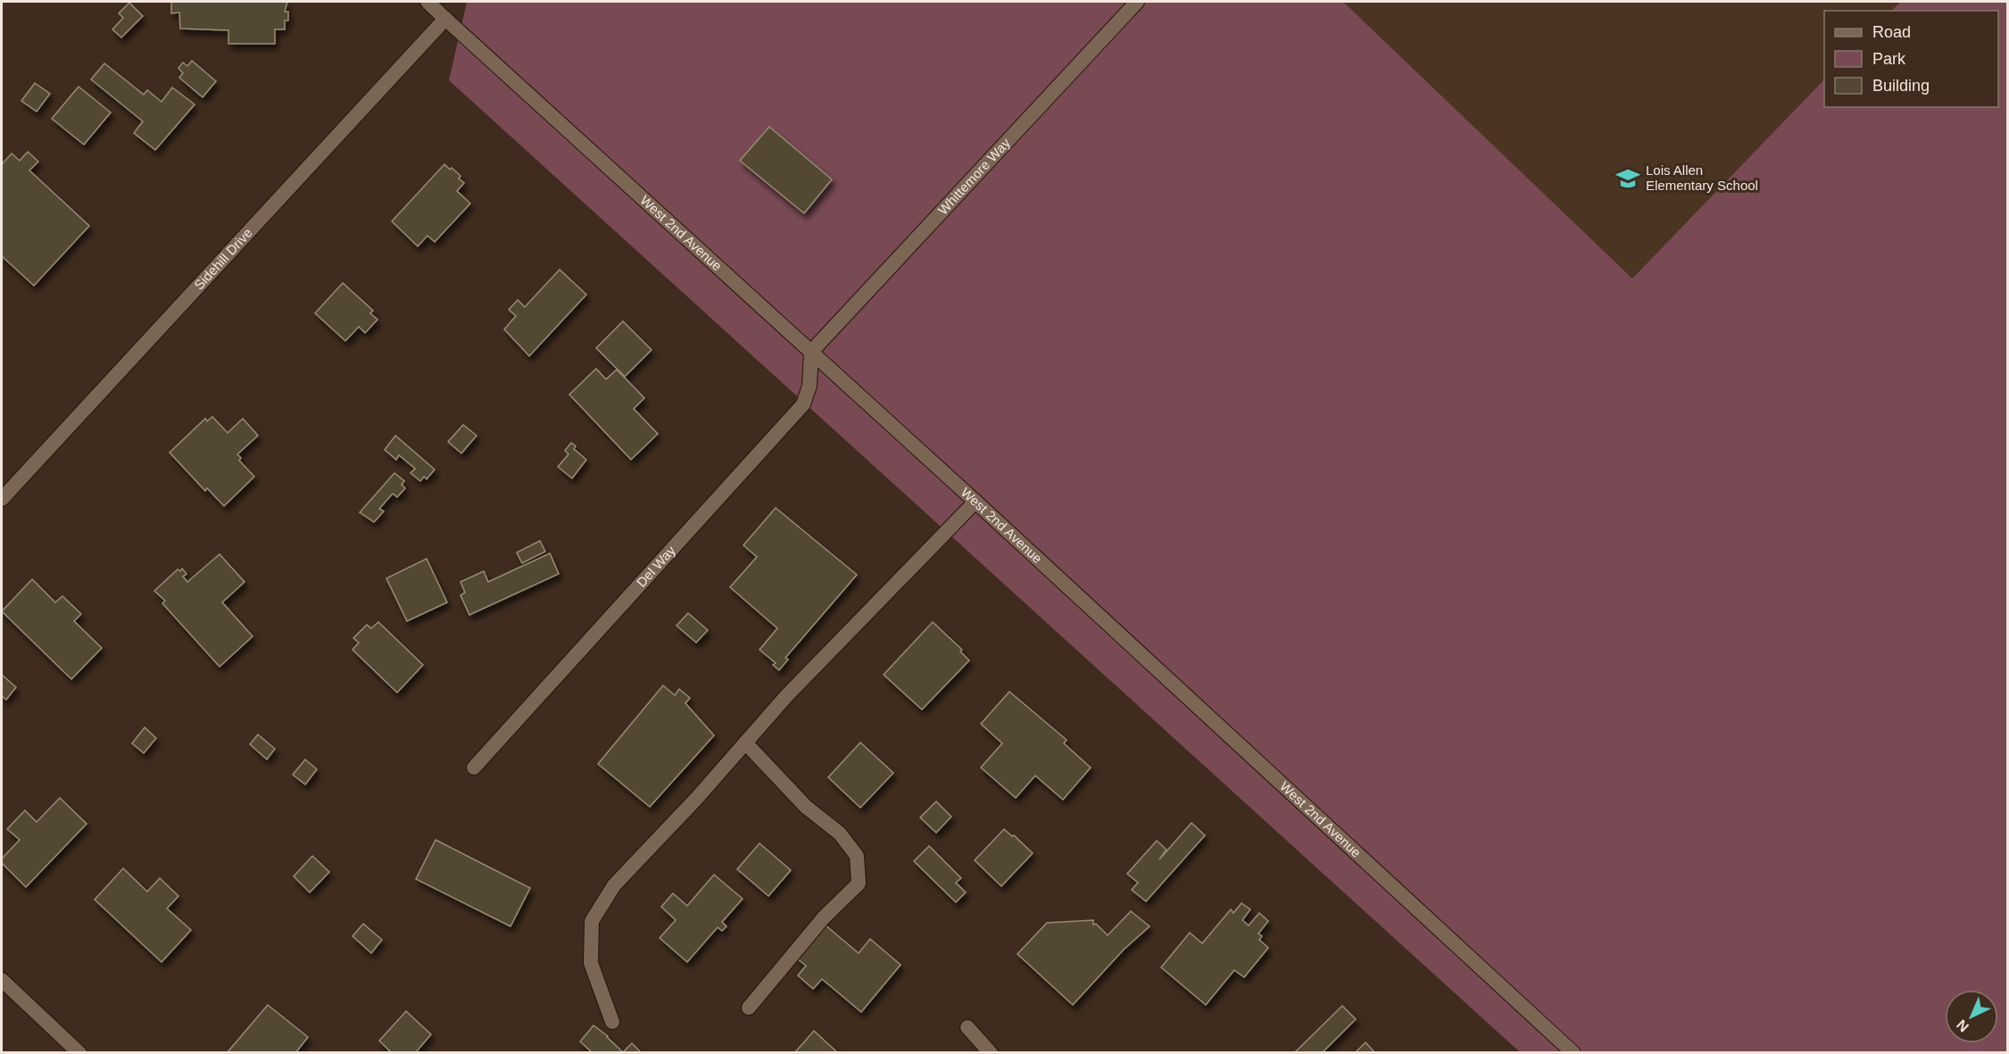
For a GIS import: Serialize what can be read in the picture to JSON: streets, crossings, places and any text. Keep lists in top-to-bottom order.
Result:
{
  "streets": {
    "street": [
      "Whittemore Way",
      "West 2nd Avenue",
      "Sidehill Drive",
      "Del Way"
    ]
  },
  "crossings": [
    ["Whittemore Way", "West 2nd Avenue"],
    ["Whittemore Way", "Del Way"],
    ["West 2nd Avenue", "Sidehill Drive"],
    ["West 2nd Avenue", "Del Way"]
  ],
  "places": {
    "school or university": ["Lois Allen Elementary School"]
  },
  "legend": ["Road", "Park", "Building"],
  "north": "bottom left"
}
